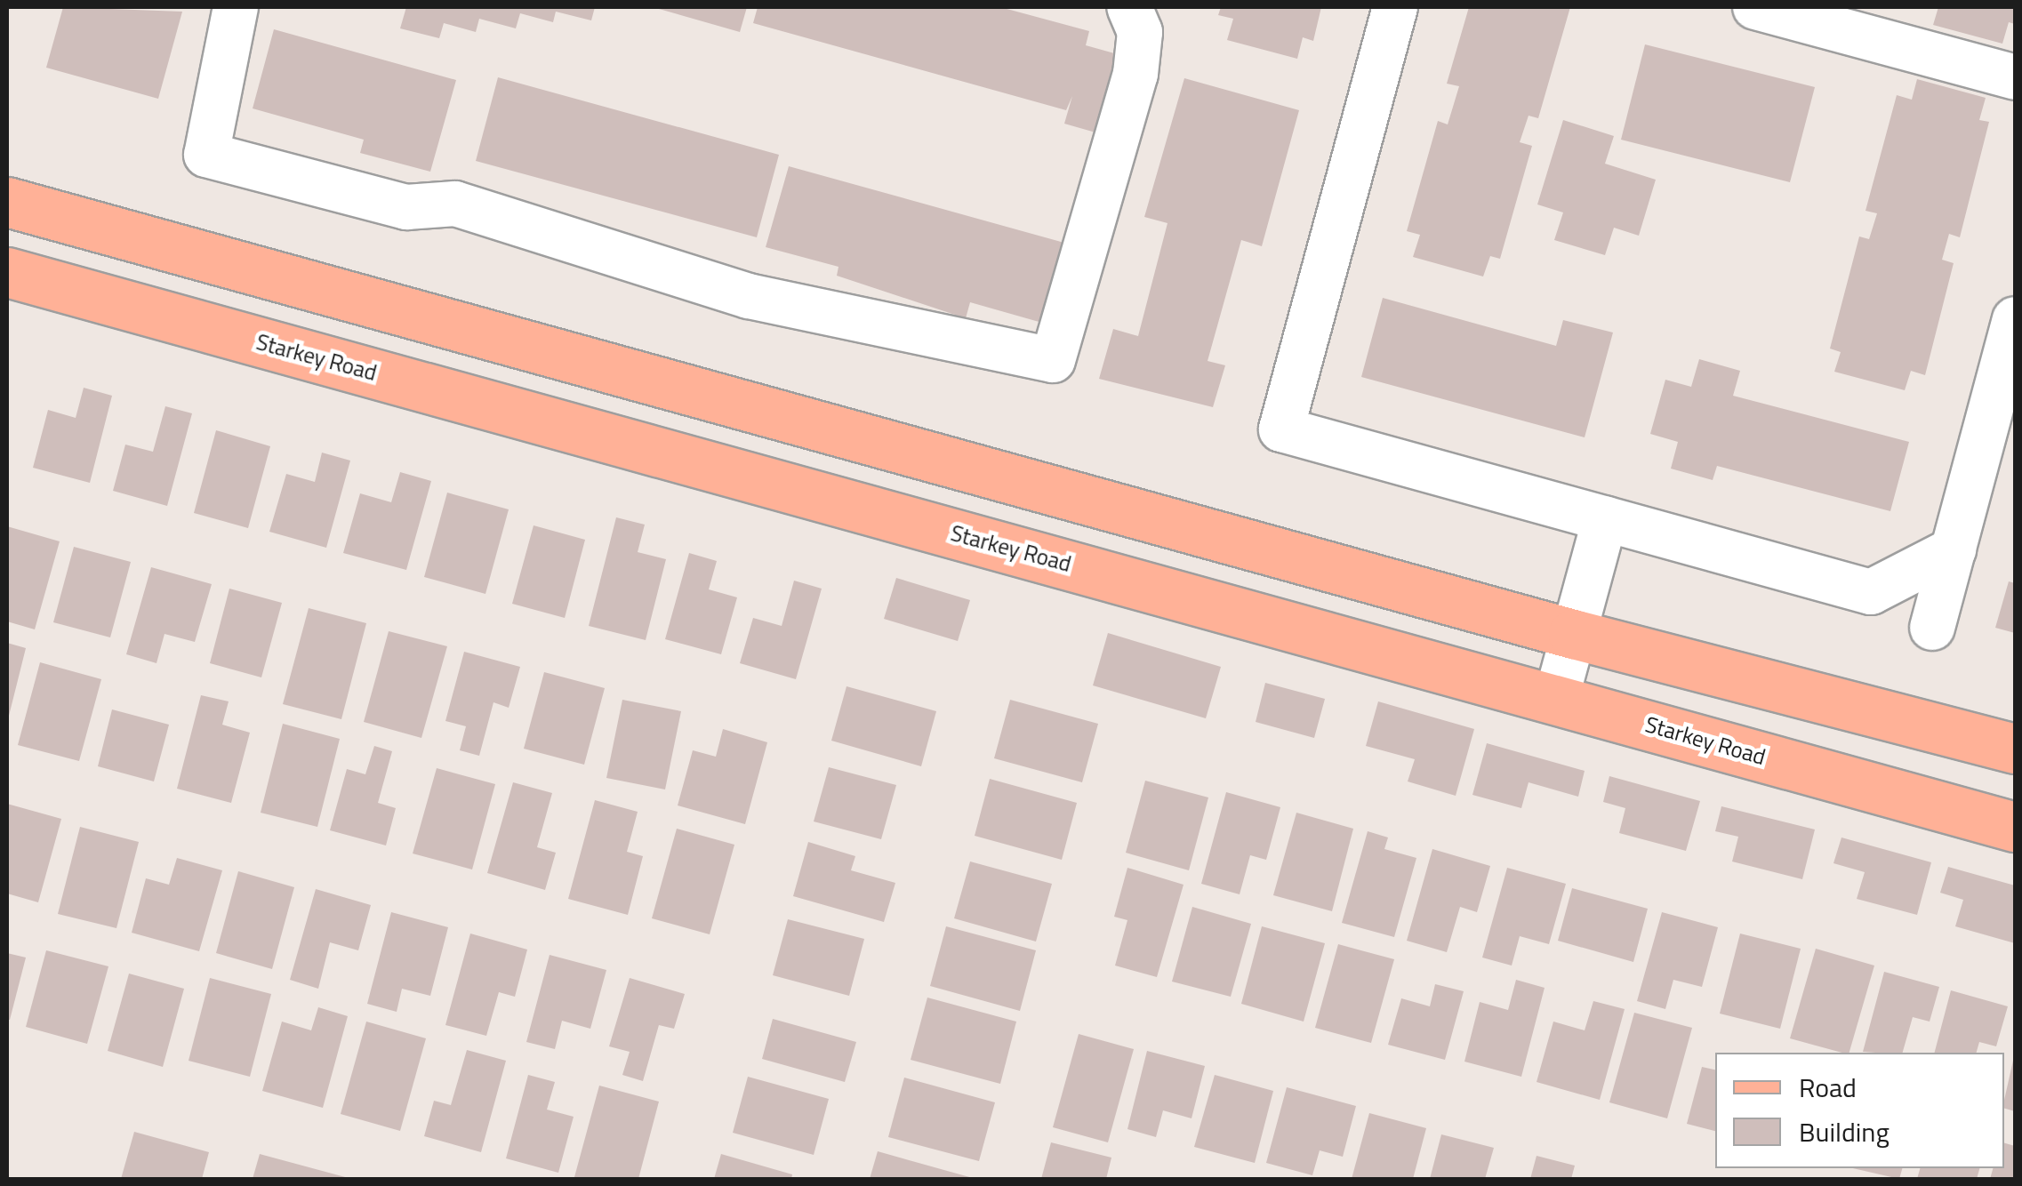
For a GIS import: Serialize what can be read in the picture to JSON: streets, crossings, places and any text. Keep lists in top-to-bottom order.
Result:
{
  "streets": {
    "main road": ["Starkey Road"]
  },
  "legend": ["Road", "Building"]
}
